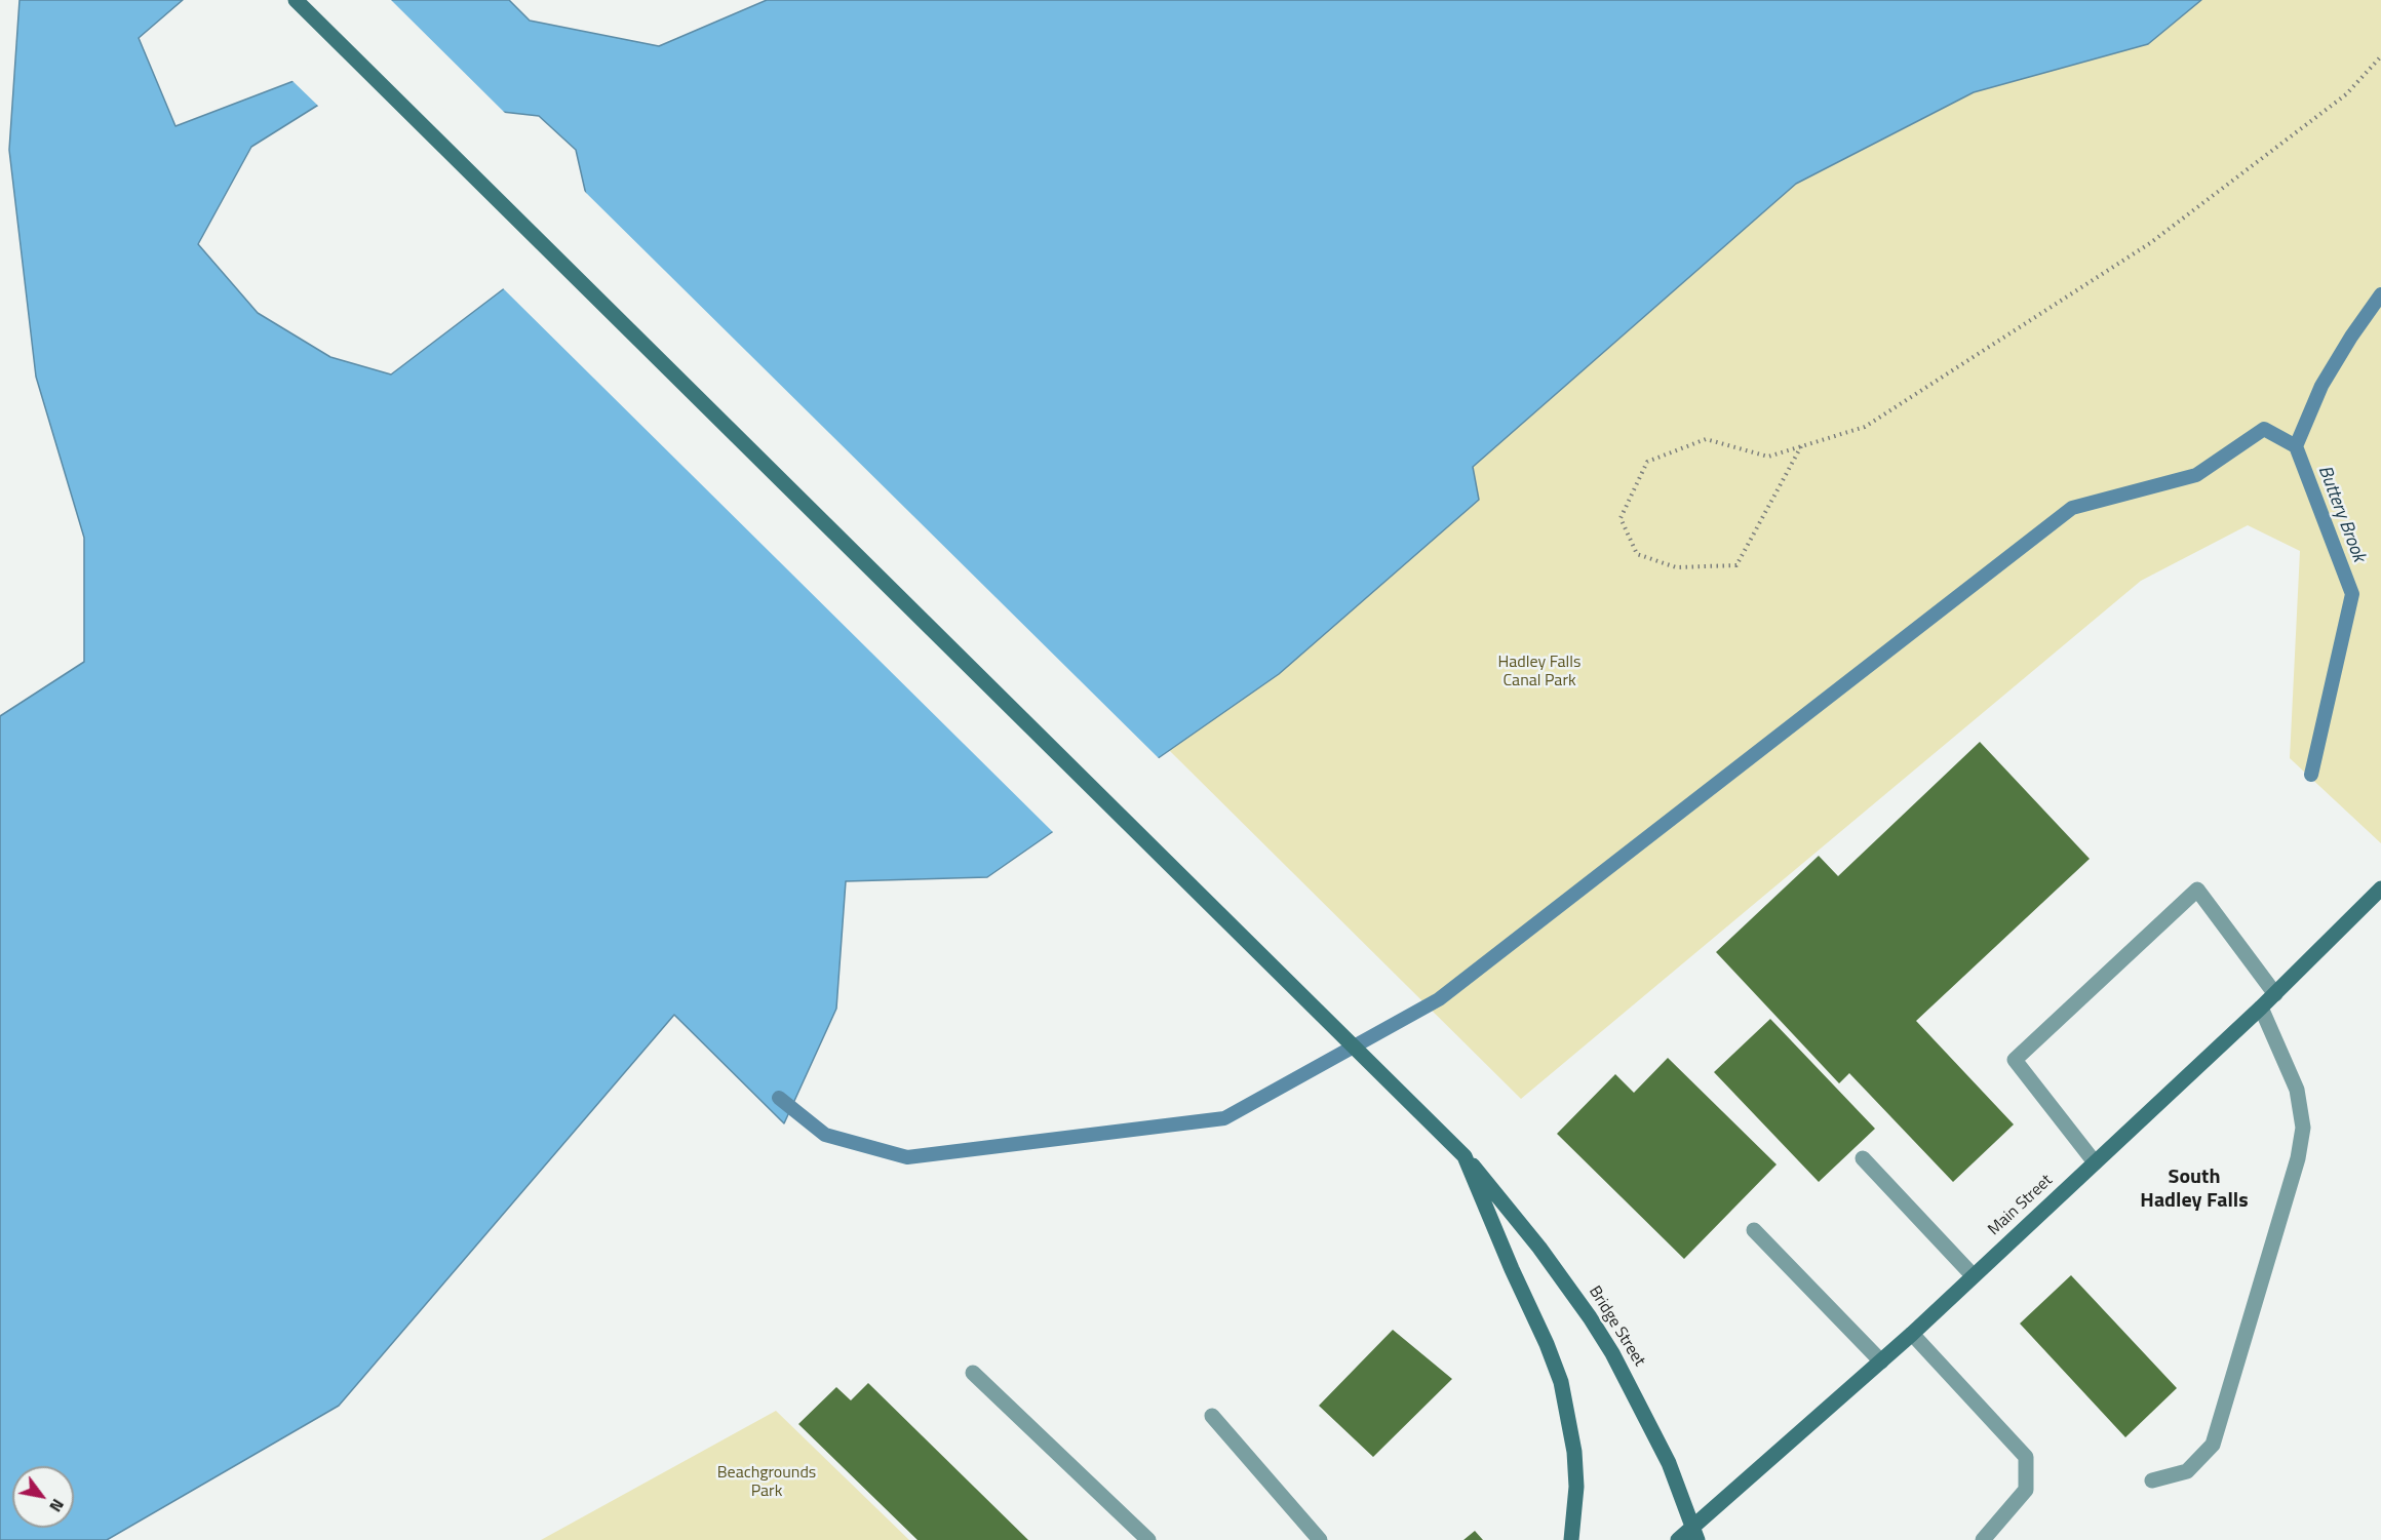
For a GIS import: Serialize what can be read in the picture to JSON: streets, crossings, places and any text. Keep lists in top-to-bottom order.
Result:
{
  "streets": {
    "main road": ["Main Street", "Bridge Street"]
  },
  "crossings": [
    ["Main Street", "Bridge Street"]
  ],
  "districts": ["South Hadley Falls"],
  "water": ["Buttery Brook"],
  "parks": ["Hadley Falls Canal Park", "Beachgrounds Park"],
  "north": "bottom right"
}
